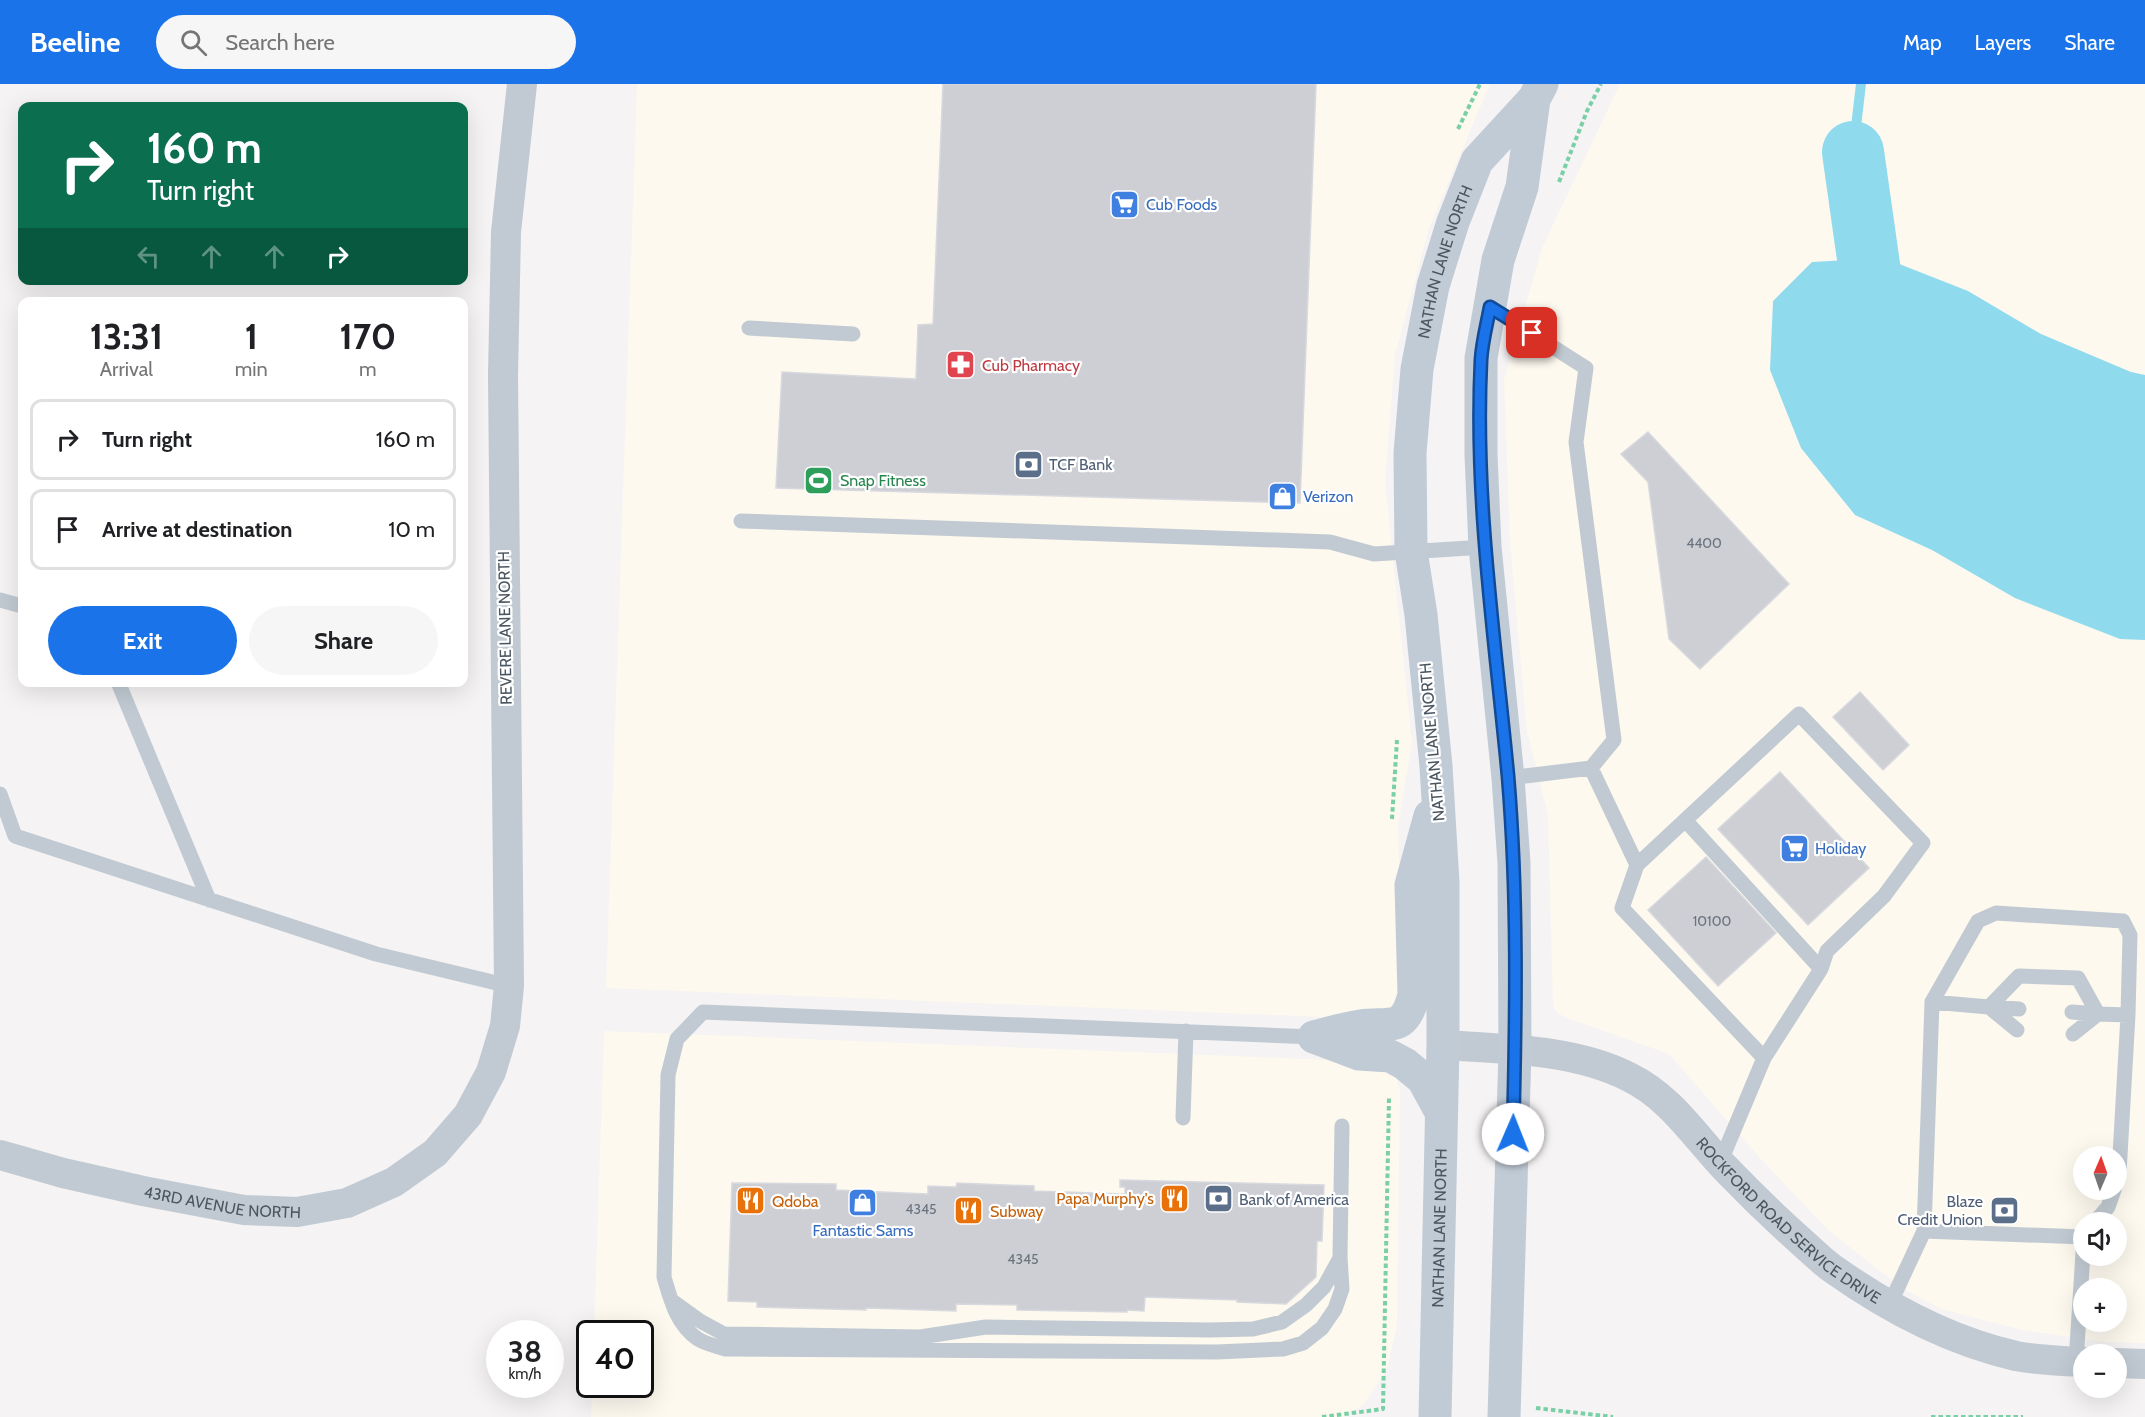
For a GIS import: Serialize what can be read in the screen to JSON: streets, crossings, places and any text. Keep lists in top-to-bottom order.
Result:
{
  "streets": {
    "street": [
      "NATHAN LANE NORTH",
      "REVERE LANE NORTH",
      "43RD AVENUE NORTH",
      "ROCKFORD ROAD SERVICE DRIVE"
    ]
  },
  "crossings": [
    ["NATHAN LANE NORTH", "ROCKFORD ROAD SERVICE DRIVE"],
    ["REVERE LANE NORTH", "43RD AVENUE NORTH"]
  ],
  "places": {
    "supermarket": ["Cub Foods", "Holiday"],
    "pharmacy": ["Cub Pharmacy"],
    "bank": ["TCF Bank", "Bank of America", "Blaze Credit Union"],
    "sports": ["Snap Fitness"],
    "shop": ["Verizon", "Fantastic Sams"],
    "restaurant": ["Papa Murphy's", "Qdoba", "Subway"]
  },
  "house_numbers": [
    "4400",
    "10100",
    "4345",
    "4345"
  ],
  "north": "top",
  "page": {
    "header": "Beeline",
    "search": "Search here",
    "nav": ["Map", "Layers", "Share"],
    "turn": ["160 m", "Turn right"],
    "eta": [
      "13:31",
      "Arrival",
      "1",
      "min",
      "170",
      "m"
    ],
    "list": [
      {
        "name": "Turn right",
        "value": "160 m"
      },
      {
        "name": "Arrive at destination",
        "value": "10 m"
      }
    ],
    "buttons": ["Exit", "Share"],
    "map_buttons": ["+", "−"],
    "speed": "38 km/h",
    "limit": "40"
  }
}
